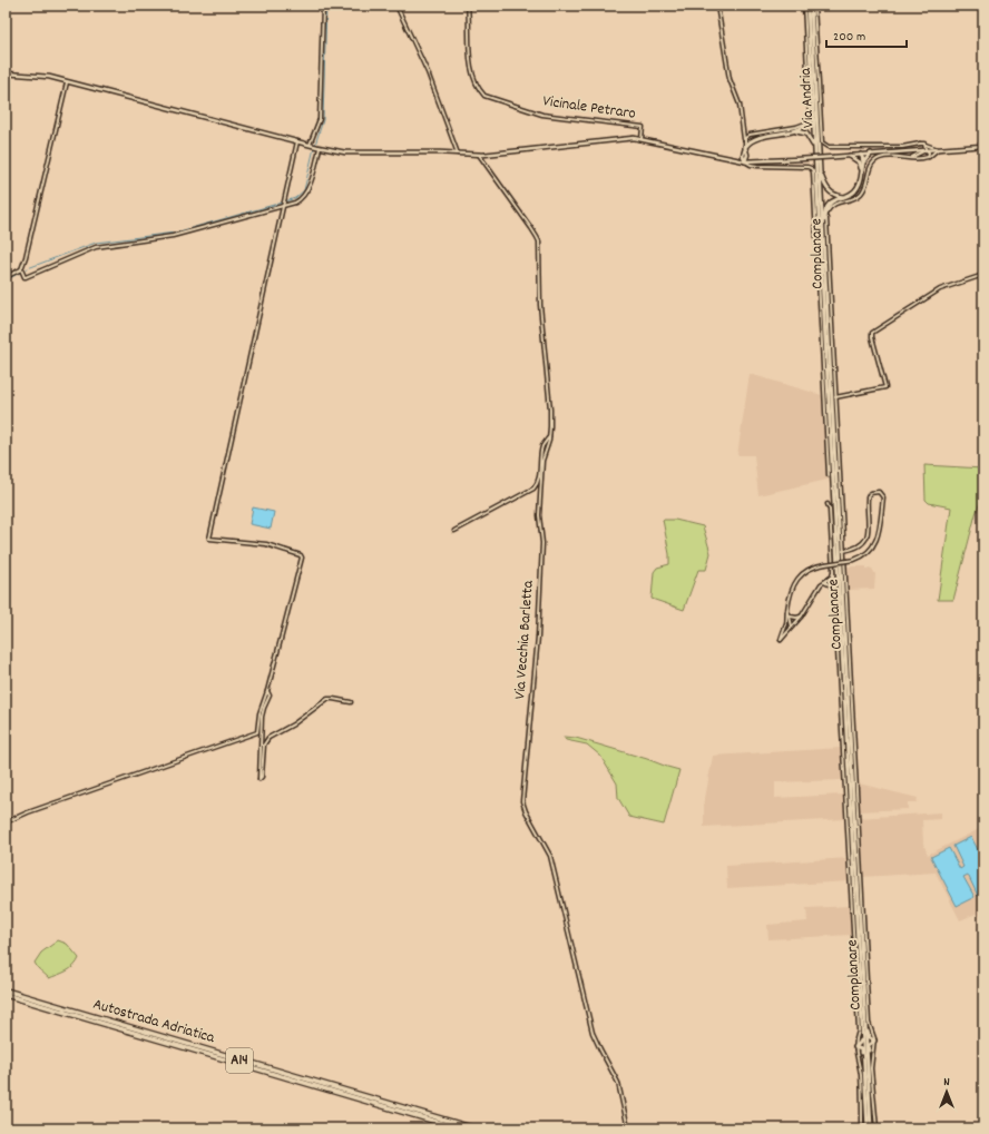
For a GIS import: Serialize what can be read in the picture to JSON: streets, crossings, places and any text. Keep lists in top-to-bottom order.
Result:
{
  "streets": {
    "highway": ["Autostrada Adriatica", "A14"],
    "street": [
      "Via Andria",
      "Vicinale Petraro",
      "Complanare",
      "Via Vecchia Barletta"
    ]
  },
  "scale_bar": "200 m",
  "north": "top"
}
